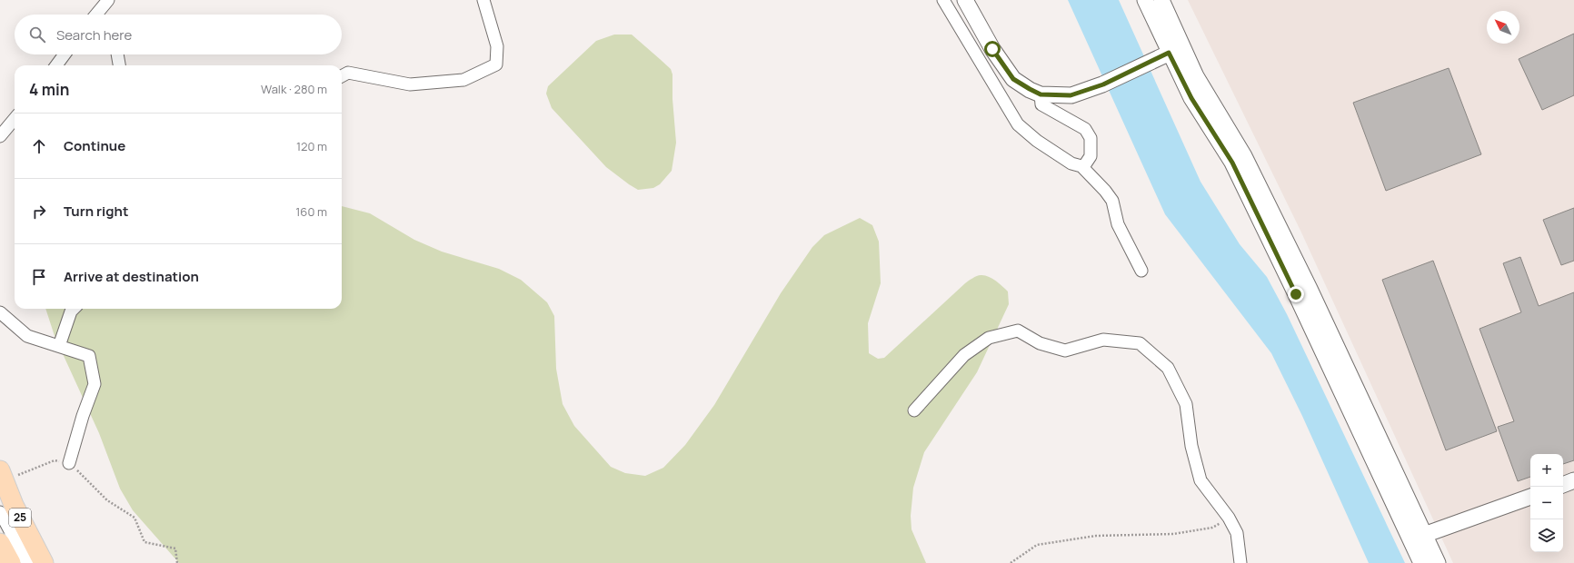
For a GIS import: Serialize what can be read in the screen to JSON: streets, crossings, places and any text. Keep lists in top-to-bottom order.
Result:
{
  "streets": {
    "main road": ["25"]
  },
  "north": "top left",
  "page": {
    "search": "Search here",
    "heading": ["4 min", "Walk · 280 m"],
    "list": [
      ["Continue", "120 m"],
      ["Turn right", "160 m"],
      "Arrive at destination"
    ],
    "map_buttons": ["+", "−"]
  }
}
